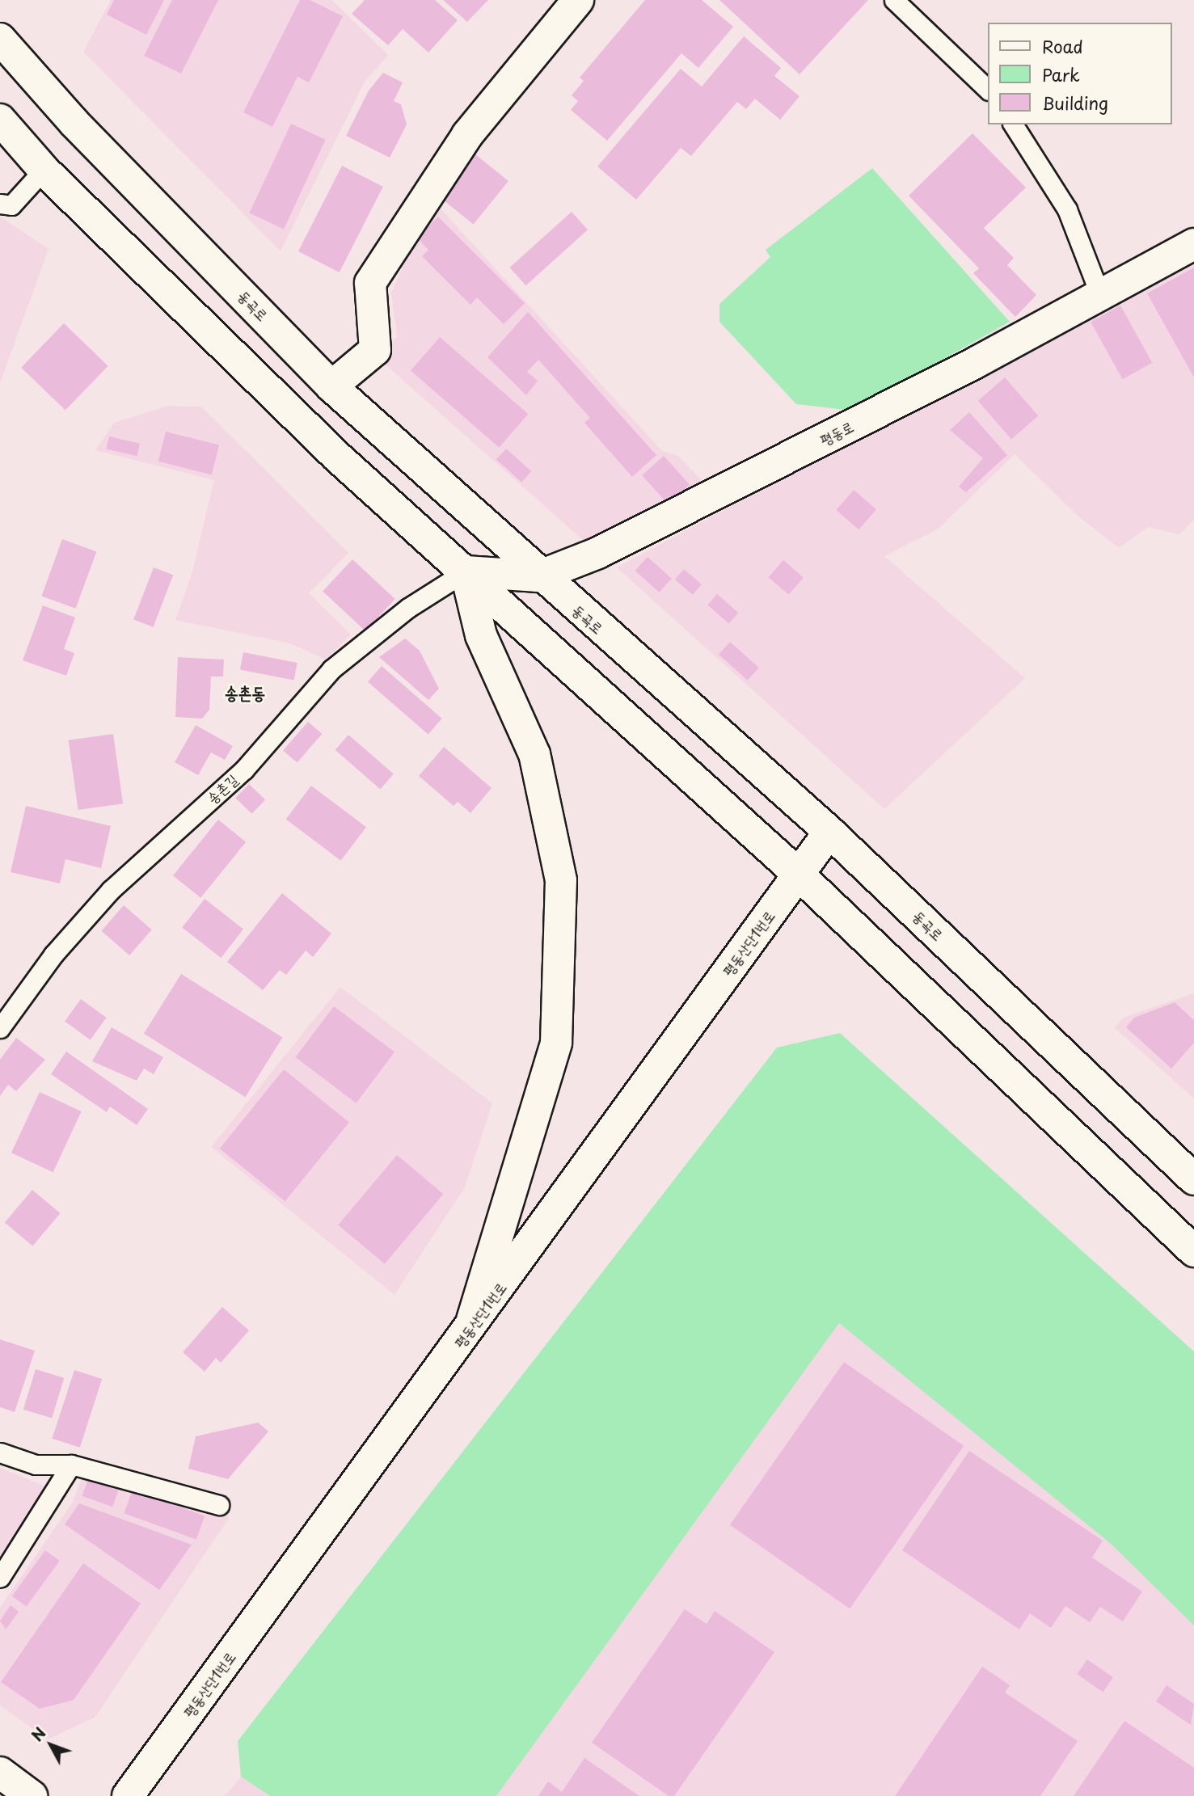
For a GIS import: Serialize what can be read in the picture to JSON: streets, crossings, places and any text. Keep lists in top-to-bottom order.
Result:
{
  "streets": {
    "street": ["동곡로", "평동로", "평동산단1번로"],
    "lane": ["송촌길"]
  },
  "crossings": [
    ["동곡로", "평동로"],
    ["동곡로", "평동산단1번로"],
    ["평동로", "송촌길"]
  ],
  "districts": ["송촌동"],
  "legend": ["Road", "Park", "Building"],
  "north": "top left"
}
